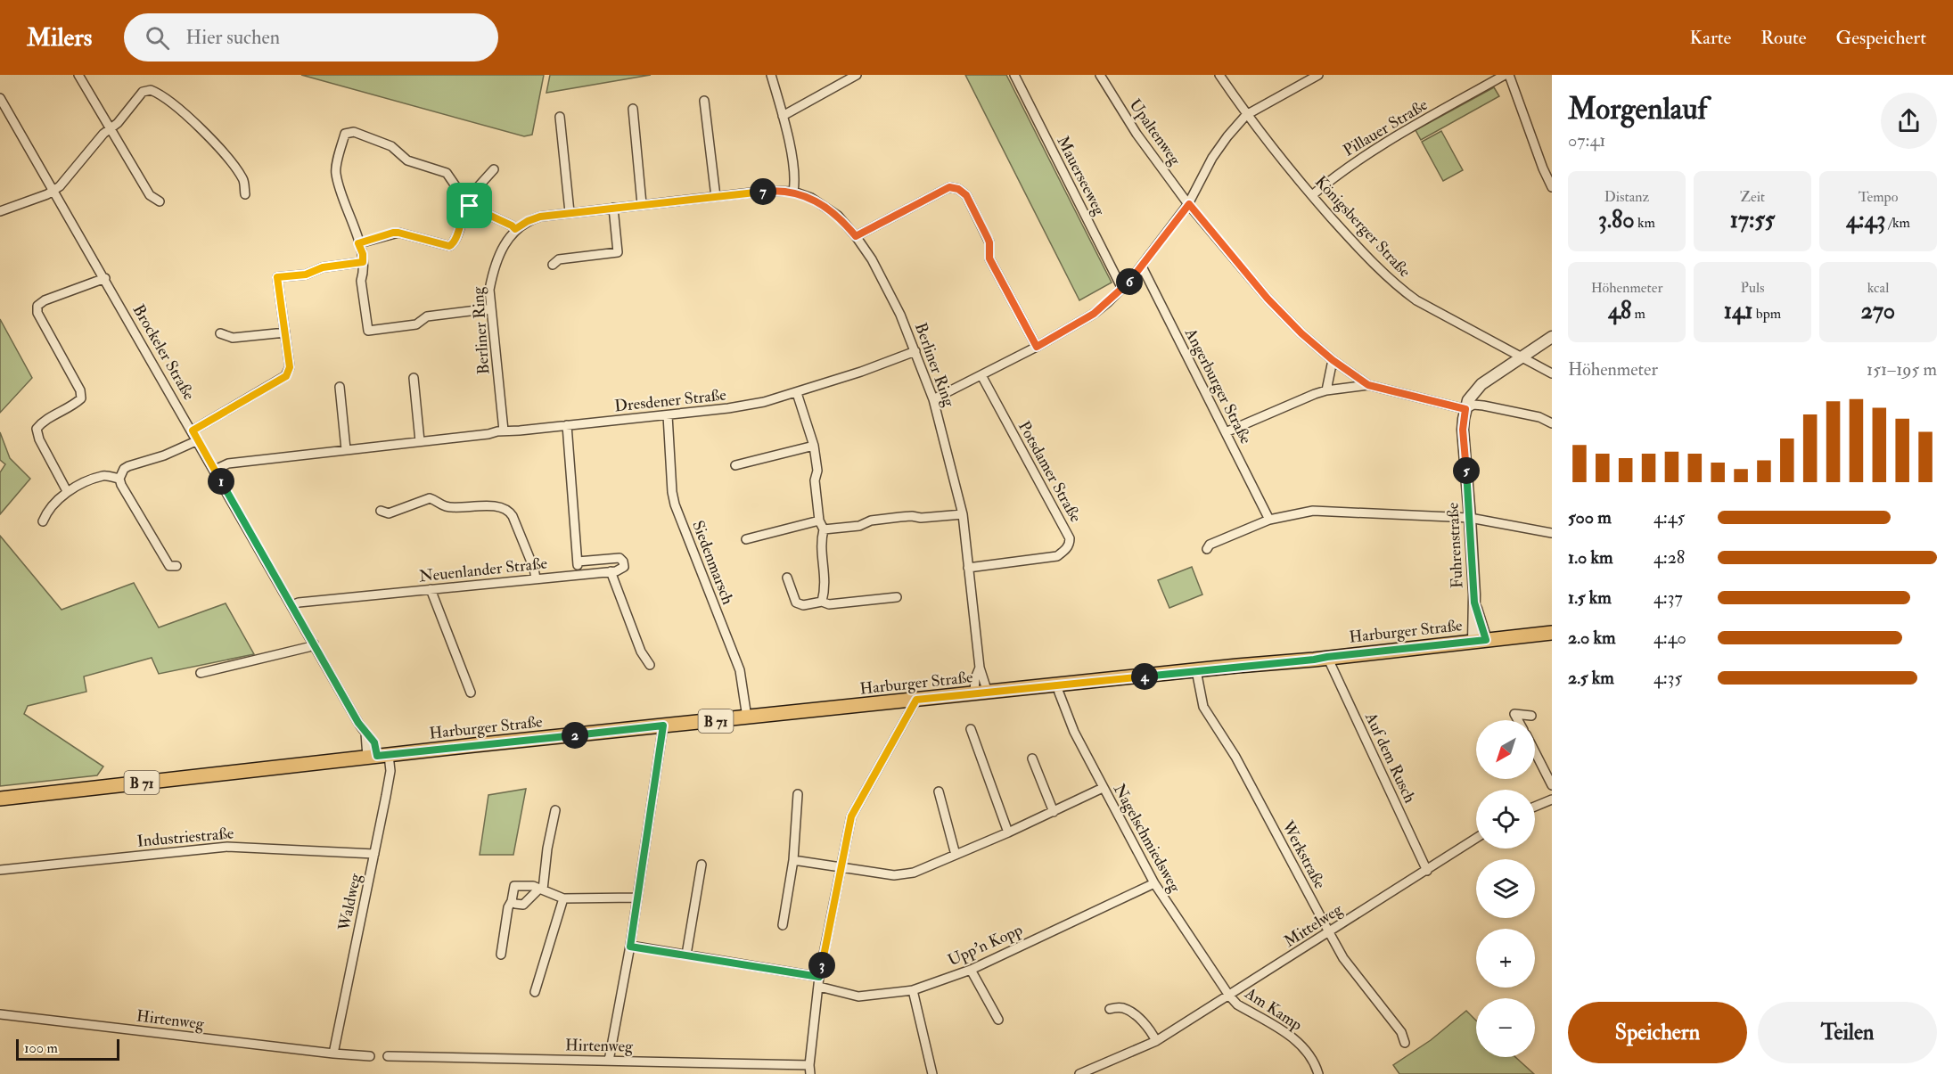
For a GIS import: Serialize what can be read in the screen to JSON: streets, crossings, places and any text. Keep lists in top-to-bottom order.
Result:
{
  "streets": {
    "main road": ["Harburger Straße", "B 71"],
    "street": [
      "Pillauer Straße",
      "Upaltenweg",
      "Mauerseeweg",
      "Königsberger Straße",
      "Berliner Ring",
      "Brockeler Straße",
      "Angerburger Straße",
      "Dresdener Straße",
      "Potsdamer Straße",
      "Fuhrenstraße",
      "Siedenmarsch",
      "Neuenlander Straße",
      "Auf dem Rusch",
      "Industriestraße",
      "Nagelschmiedsweg",
      "Werkstraße",
      "Waldweg",
      "Mittelweg",
      "Upp'n Kopp",
      "Am Kamp",
      "Hirtenweg"
    ]
  },
  "crossings": [
    ["Pillauer Straße", "Königsberger Straße"],
    ["Königsberger Straße", "Fuhrenstraße"],
    ["Berliner Ring", "Dresdener Straße"],
    ["Berliner Ring", "Potsdamer Straße"],
    ["Berliner Ring", "Harburger Straße"],
    ["Brockeler Straße", "Dresdener Straße"],
    ["Brockeler Straße", "Neuenlander Straße"],
    ["Brockeler Straße", "Harburger Straße"],
    ["Brockeler Straße", "Waldweg"],
    ["Dresdener Straße", "Siedenmarsch"],
    ["Fuhrenstraße", "Harburger Straße"],
    ["Siedenmarsch", "Harburger Straße"],
    ["Harburger Straße", "Auf dem Rusch"],
    ["Harburger Straße", "Nagelschmiedsweg"],
    ["Harburger Straße", "Werkstraße"],
    ["Harburger Straße", "Waldweg"],
    ["Auf dem Rusch", "Mittelweg"],
    ["Industriestraße", "Waldweg"],
    ["Nagelschmiedsweg", "Mittelweg"],
    ["Nagelschmiedsweg", "Upp'n Kopp"],
    ["Nagelschmiedsweg", "Am Kamp"],
    ["Werkstraße", "Mittelweg"],
    ["Waldweg", "Hirtenweg"],
    ["Mittelweg", "Am Kamp"]
  ],
  "scale_bar": "100 m",
  "north": "bottom left",
  "page": {
    "header": "Milers",
    "search": "Hier suchen",
    "nav": ["Karte", "Route", "Gespeichert"],
    "heading": ["Morgenlauf", "07:41"],
    "stats": [
      ["Distanz", "3.80 km"],
      ["Zeit", "17:55"],
      ["Tempo", "4:43 /km"],
      ["Höhenmeter", "48 m"],
      ["Puls", "141 bpm"],
      ["kcal", "270"]
    ],
    "pins": [
      "7",
      "6",
      "5",
      "1",
      "4",
      "2",
      "3"
    ],
    "chart": ["Höhenmeter", "151–195 m"],
    "list": [
      {
        "name": "500 m",
        "note": "4:45"
      },
      {
        "name": "1.0 km",
        "note": "4:28"
      },
      {
        "name": "1.5 km",
        "note": "4:37"
      },
      {
        "name": "2.0 km",
        "note": "4:40"
      },
      {
        "name": "2.5 km",
        "note": "4:35"
      }
    ],
    "map_buttons": ["+", "−"],
    "buttons": ["Speichern", "Teilen"],
    "scale": "100 m"
  }
}
